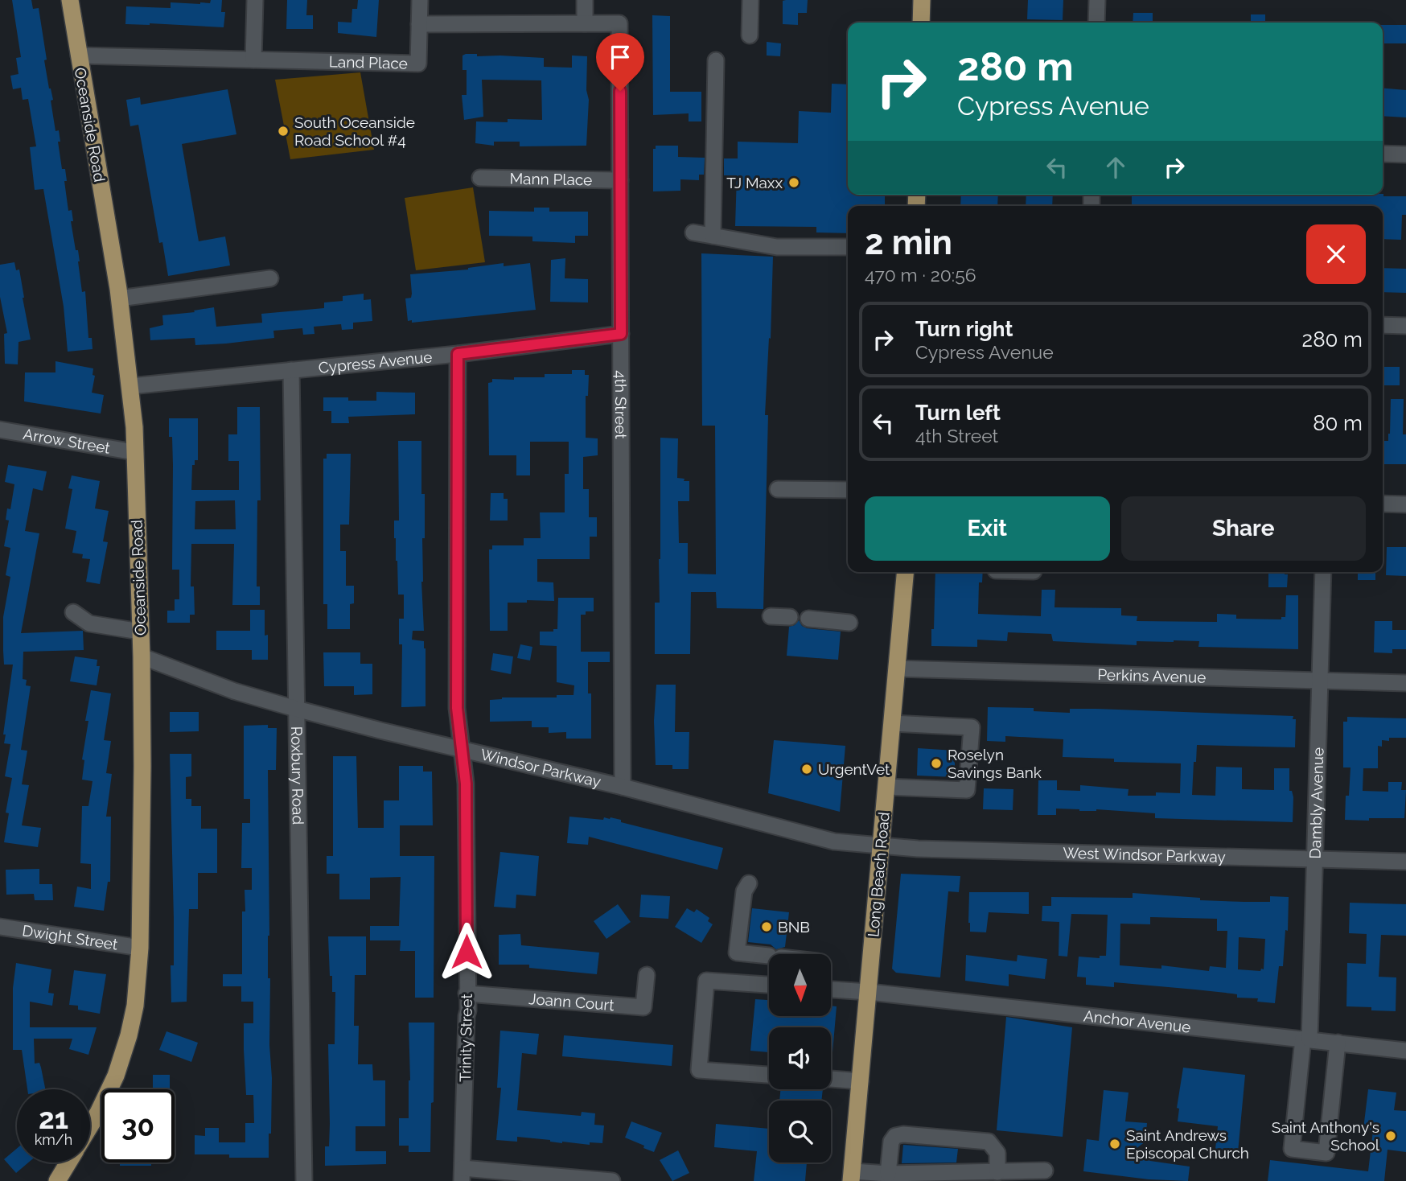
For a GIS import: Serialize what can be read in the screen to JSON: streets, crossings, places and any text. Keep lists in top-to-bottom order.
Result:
{
  "streets": {
    "main road": ["Oceanside Road", "Long Beach Road"],
    "street": [
      "Land Place",
      "Mann Place",
      "Cypress Avenue",
      "4th Street",
      "Arrow Street",
      "Perkins Avenue",
      "Windsor Parkway",
      "Roxbury Road",
      "Dambly Avenue",
      "West Windsor Parkway",
      "Dwight Street",
      "Joann Court",
      "Anchor Avenue",
      "Trinity Street"
    ]
  },
  "crossings": [
    ["Land Place", "Oceanside Road"],
    ["Oceanside Road", "Cypress Avenue"],
    ["Oceanside Road", "Arrow Street"],
    ["Oceanside Road", "Windsor Parkway"],
    ["Oceanside Road", "Dwight Street"],
    ["Mann Place", "4th Street"],
    ["Cypress Avenue", "4th Street"],
    ["Cypress Avenue", "Roxbury Road"],
    ["Cypress Avenue", "Trinity Street"],
    ["4th Street", "Windsor Parkway"],
    ["Perkins Avenue", "Dambly Avenue"],
    ["Perkins Avenue", "Long Beach Road"],
    ["Windsor Parkway", "Roxbury Road"],
    ["Windsor Parkway", "West Windsor Parkway"],
    ["Windsor Parkway", "Long Beach Road"],
    ["Windsor Parkway", "Trinity Street"],
    ["Dambly Avenue", "West Windsor Parkway"],
    ["Dambly Avenue", "Anchor Avenue"],
    ["West Windsor Parkway", "Long Beach Road"],
    ["Long Beach Road", "Anchor Avenue"],
    ["Joann Court", "Trinity Street"]
  ],
  "places": [
    "South Oceanside Road School #4",
    "TJ Maxx",
    "Roselyn Savings Bank",
    "UrgentVet",
    "BNB",
    "Saint Anthony's School",
    "Saint Andrews Episcopal Church"
  ],
  "north": "bottom",
  "page": {
    "turn": ["280 m", "Cypress Avenue"],
    "heading": ["2 min", "470 m · 20:56"],
    "list": [
      {
        "name": "Turn right",
        "note": "Cypress Avenue",
        "value": "280 m"
      },
      {
        "name": "Turn left",
        "note": "4th Street",
        "value": "80 m"
      }
    ],
    "buttons": ["Exit", "Share"],
    "speed": "21 km/h",
    "limit": "30"
  }
}
